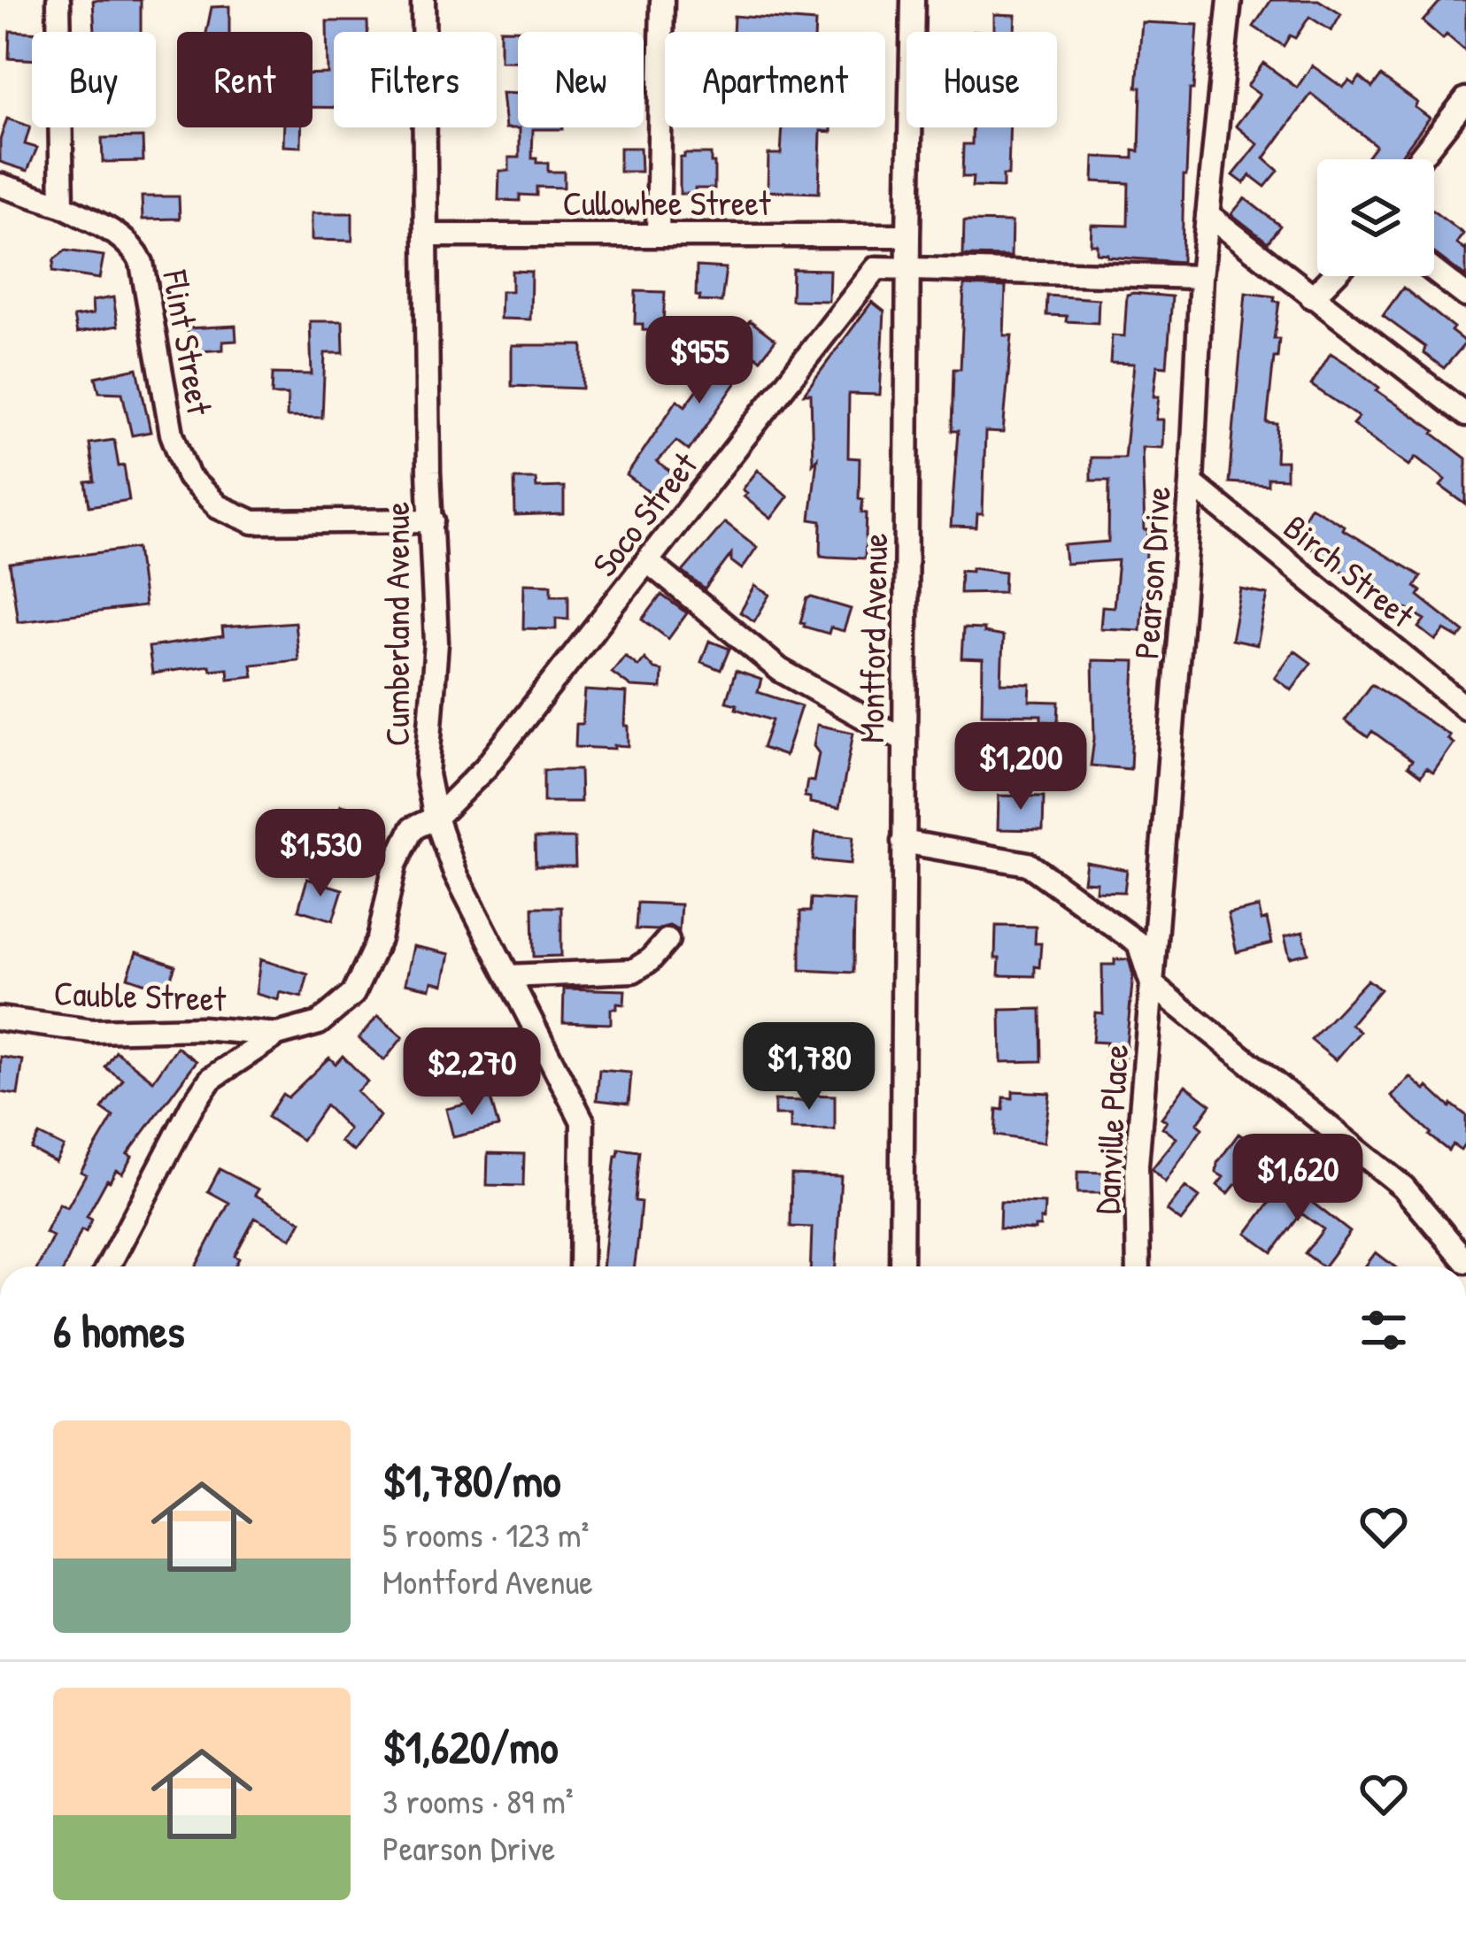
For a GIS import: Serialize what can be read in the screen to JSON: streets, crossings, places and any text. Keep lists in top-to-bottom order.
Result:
{
  "streets": {
    "street": [
      "Cullowhee Street",
      "Flint Street",
      "Soco Street",
      "Birch Street",
      "Pearson Drive",
      "Cumberland Avenue",
      "Montford Avenue",
      "Cauble Street",
      "Danville Place"
    ]
  },
  "crossings": [
    ["Cullowhee Street", "Cumberland Avenue"],
    ["Cullowhee Street", "Montford Avenue"],
    ["Flint Street", "Cumberland Avenue"],
    ["Soco Street", "Cumberland Avenue"],
    ["Soco Street", "Montford Avenue"],
    ["Soco Street", "Cauble Street"],
    ["Birch Street", "Pearson Drive"],
    ["Pearson Drive", "Danville Place"]
  ],
  "page": {
    "chip": [
      "Buy",
      "Rent",
      "Filters",
      "New",
      "Apartment",
      "House"
    ],
    "price": [
      "$955",
      "$1,200",
      "$1,530",
      "$1,780",
      "$2,270",
      "$1,620"
    ],
    "heading": "6 homes",
    "list": [
      {
        "name": "$1,780/mo",
        "note": "5 rooms · 123 m² · Montford Avenue"
      },
      {
        "name": "$1,620/mo",
        "note": "3 rooms · 89 m² · Pearson Drive"
      }
    ]
  }
}
